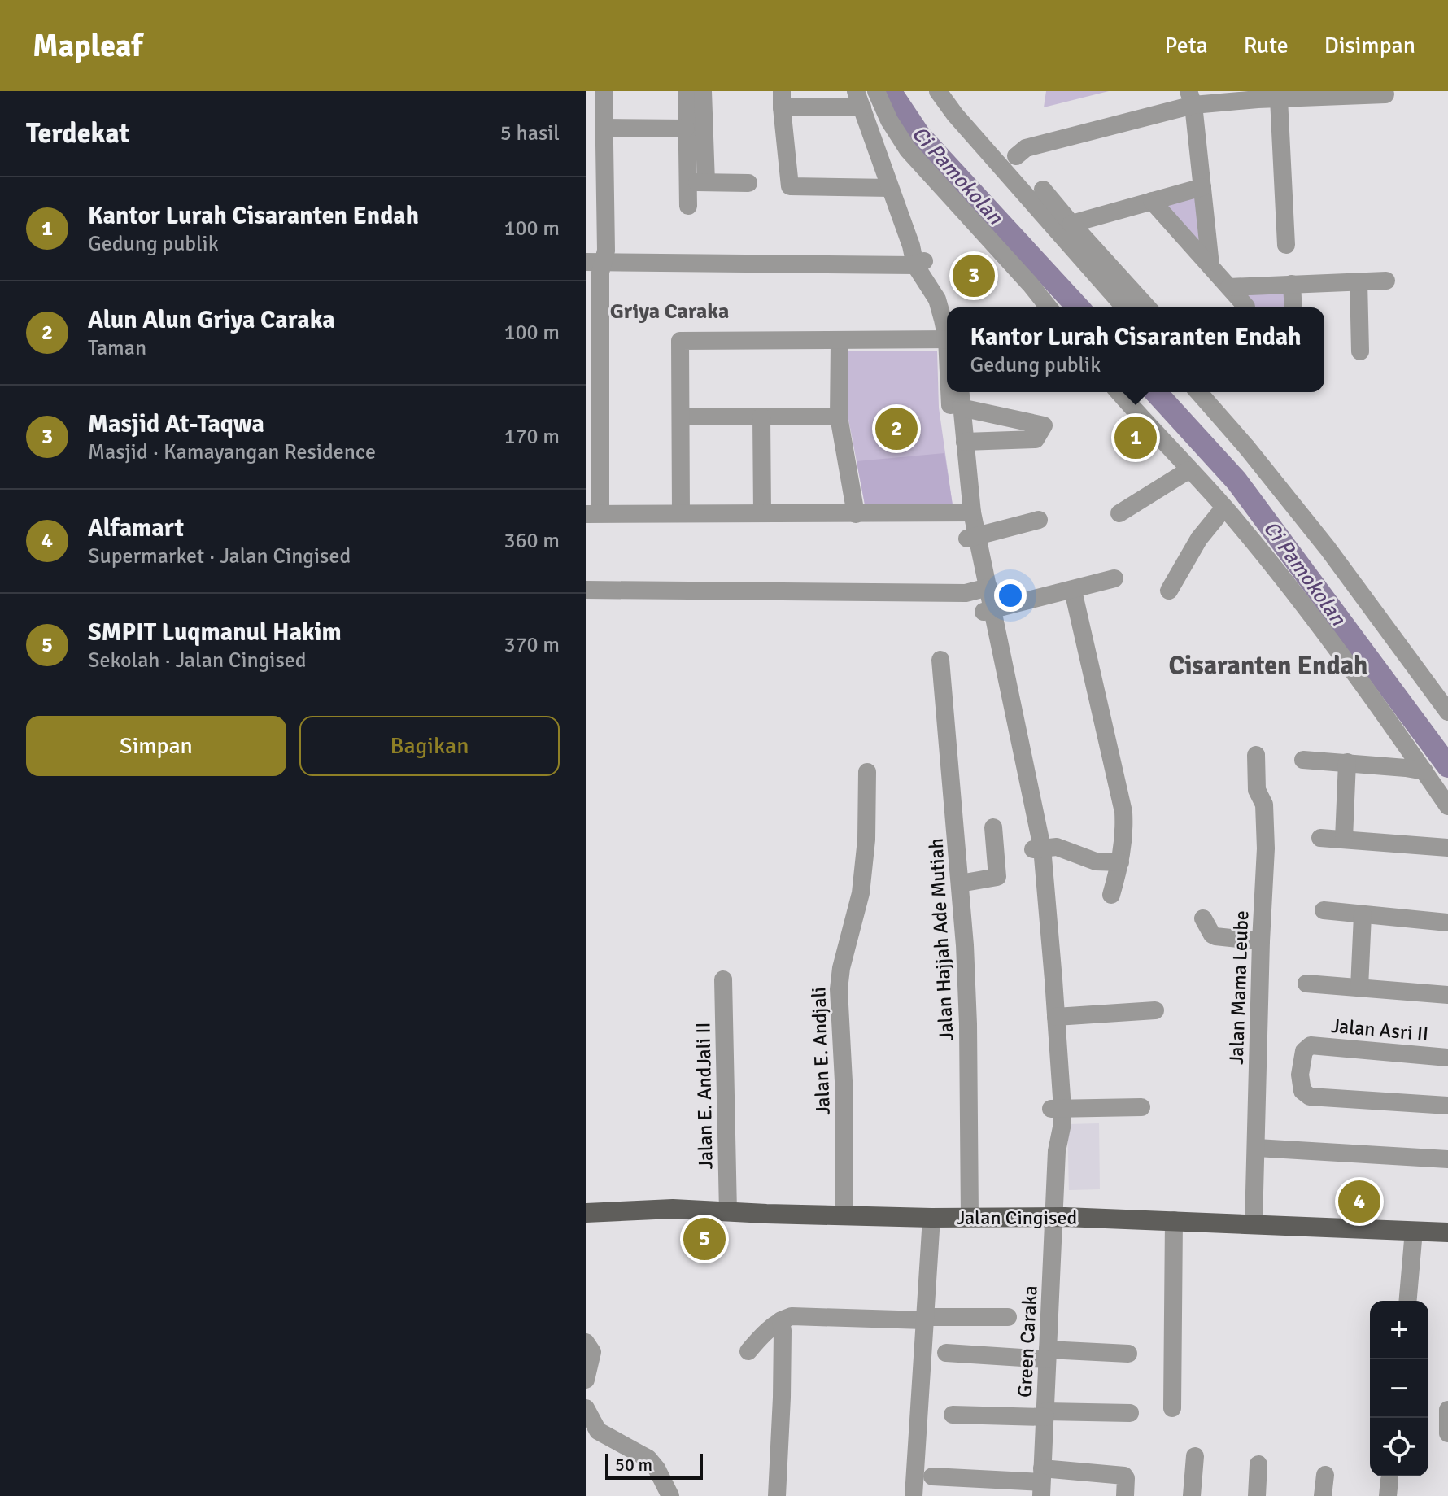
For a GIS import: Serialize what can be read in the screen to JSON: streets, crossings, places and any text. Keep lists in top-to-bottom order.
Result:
{
  "streets": {
    "main road": ["Jalan Cingised"],
    "street": [
      "Jalan Hajjah Ade Mutiah",
      "Jalan Mama Leube",
      "Jalan Asri II",
      "Jalan E. Andjali",
      "Jalan E. AndJali II",
      "Green Caraka"
    ]
  },
  "crossings": [
    ["Jalan Hajjah Ade Mutiah", "Jalan Cingised"],
    ["Jalan Mama Leube", "Jalan Cingised"],
    ["Jalan E. Andjali", "Jalan Cingised"],
    ["Jalan E. AndJali II", "Jalan Cingised"],
    ["Jalan Cingised", "Green Caraka"]
  ],
  "districts": ["Griya Caraka", "Cisaranten Endah"],
  "water": ["Ci Pamokolan"],
  "scale_bar": "50 m",
  "page": {
    "header": "Mapleaf",
    "nav": ["Peta", "Rute", "Disimpan"],
    "heading": ["Terdekat", "5 hasil"],
    "list": [
      {
        "mark": "1",
        "name": "Kantor Lurah Cisaranten Endah",
        "note": "Gedung publik",
        "value": "100 m"
      },
      {
        "mark": "2",
        "name": "Alun Alun Griya Caraka",
        "note": "Taman",
        "value": "100 m"
      },
      {
        "mark": "3",
        "name": "Masjid At-Taqwa",
        "note": "Masjid · Kamayangan Residence",
        "value": "170 m"
      },
      {
        "mark": "4",
        "name": "Alfamart",
        "note": "Supermarket · Jalan Cingised",
        "value": "360 m"
      },
      {
        "mark": "5",
        "name": "SMPIT Luqmanul Hakim",
        "note": "Sekolah · Jalan Cingised",
        "value": "370 m"
      }
    ],
    "pins": [
      "3",
      "2",
      "1",
      "4",
      "5"
    ],
    "popup": ["Kantor Lurah Cisaranten Endah", "Gedung publik"],
    "buttons": ["Simpan", "Bagikan"],
    "map_buttons": ["+", "−"],
    "scale": "50 m"
  }
}
